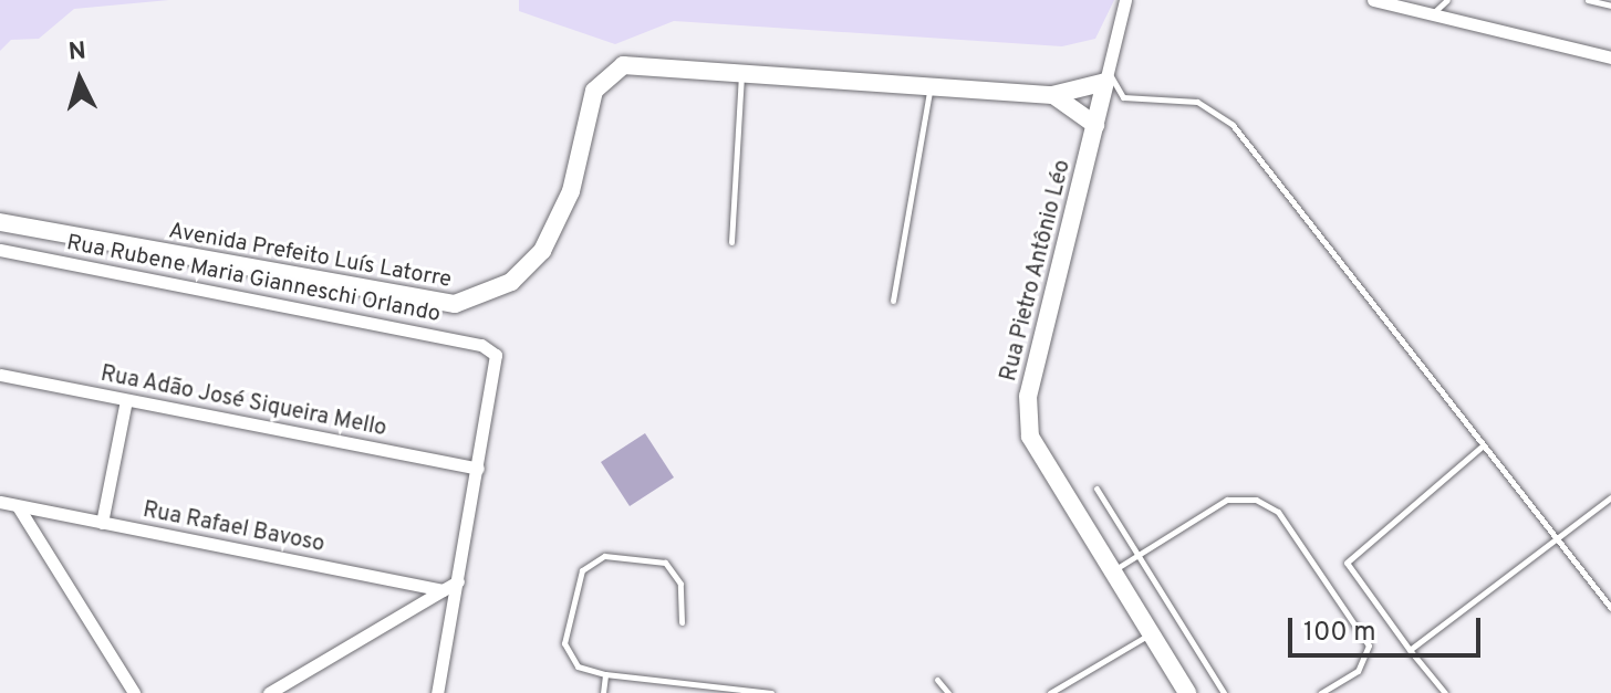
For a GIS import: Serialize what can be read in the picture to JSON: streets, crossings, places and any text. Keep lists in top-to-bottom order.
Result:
{
  "streets": {
    "main road": ["Avenida Prefeito Luís Latorre", "Rua Pietro Antônio Léo"],
    "street": ["Rua Rubene Maria Gianneschi Orlando", "Rua Adão José Siqueira Mello", "Rua Rafael Bavoso"]
  },
  "crossings": [
    ["Avenida Prefeito Luís Latorre", "Rua Pietro Antônio Léo"],
    ["Rua Rubene Maria Gianneschi Orlando", "Rua Adão José Siqueira Mello"]
  ],
  "scale_bar": "100 m",
  "north": "top"
}
